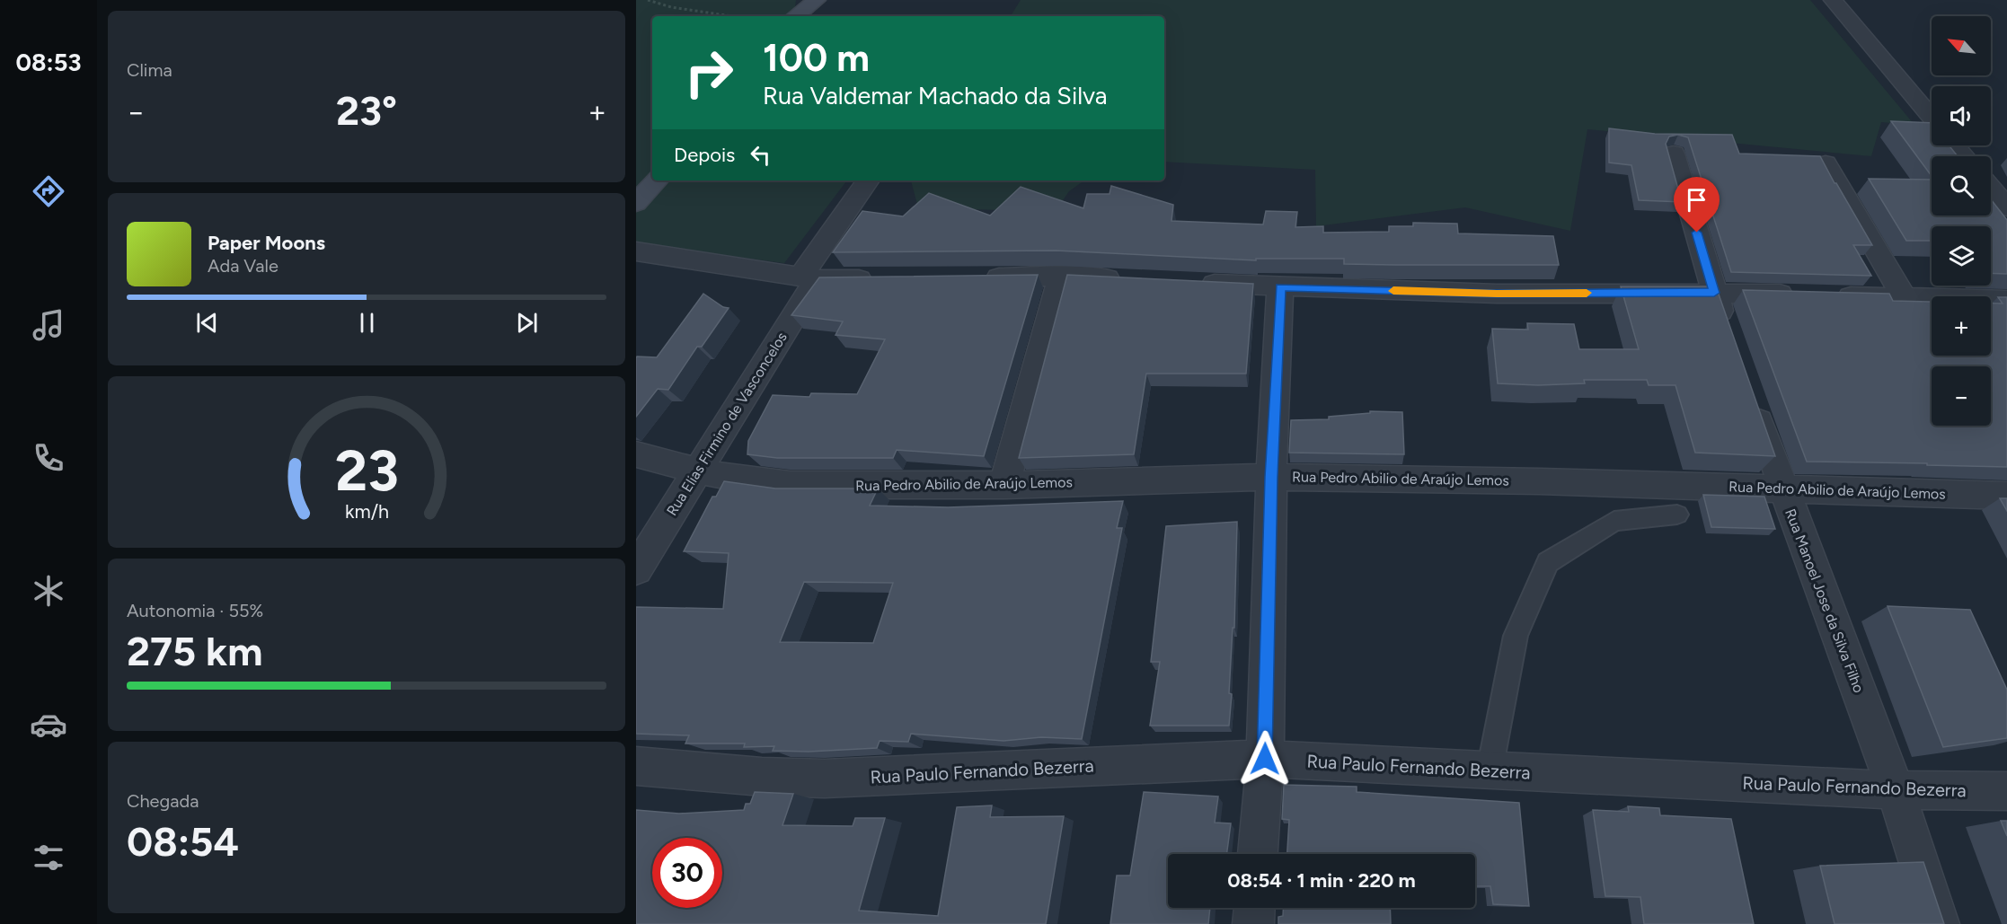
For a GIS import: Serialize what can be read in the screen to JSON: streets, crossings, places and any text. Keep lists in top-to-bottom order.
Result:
{
  "streets": {
    "street": [
      "Rua Elias Firmino de Vasconcelos",
      "Rua Pedro Abilio de Araújo Lemos",
      "Rua Manoel Jose da Silva Filho",
      "Rua Paulo Fernando Bezerra"
    ]
  },
  "crossings": [
    ["Rua Elias Firmino de Vasconcelos", "Rua Pedro Abilio de Araújo Lemos"],
    ["Rua Pedro Abilio de Araújo Lemos", "Rua Manoel Jose da Silva Filho"],
    ["Rua Manoel Jose da Silva Filho", "Rua Paulo Fernando Bezerra"]
  ],
  "north": "top left",
  "page": {
    "tabs": "08:53",
    "tile": [
      "Clima",
      ["Autonomia · 55%", "275 km"],
      ["Chegada", "08:54"]
    ],
    "map_buttons": ["+", "−"],
    "turn": ["100 m", "Rua Valdemar Machado da Silva"],
    "heat": ["−", "23°", "+"],
    "then": "Depois",
    "song": ["Paper Moons", "Ada Vale"],
    "limit": "30",
    "trip": "08:54 · 1 min · 220 m",
    "gauge": ["23", "km/h"]
  }
}
